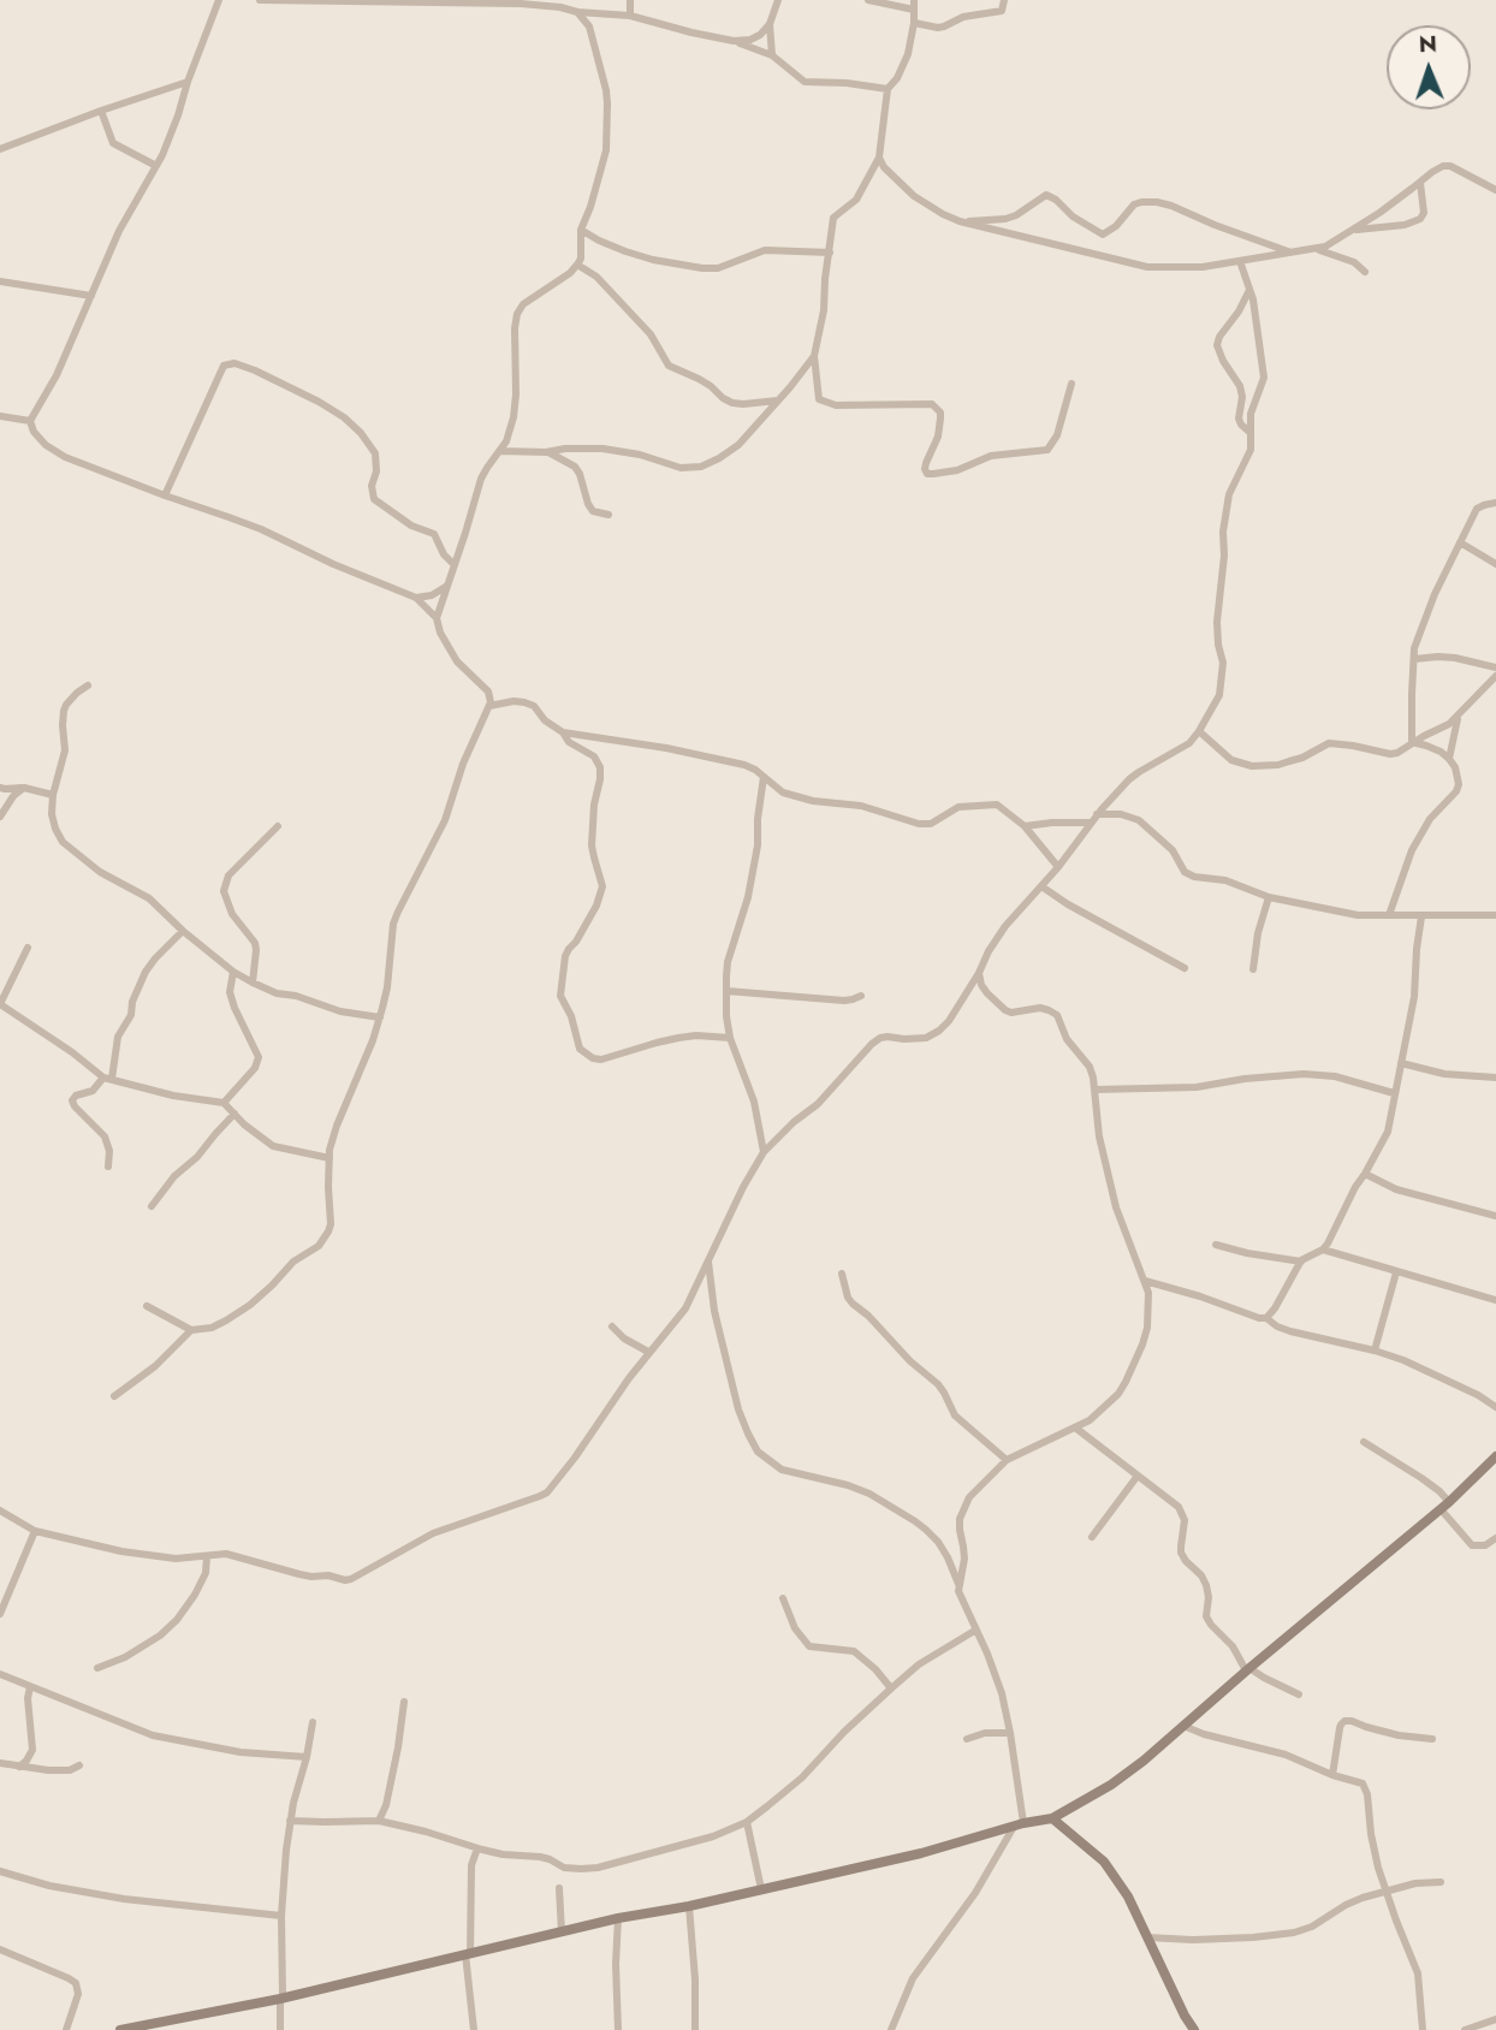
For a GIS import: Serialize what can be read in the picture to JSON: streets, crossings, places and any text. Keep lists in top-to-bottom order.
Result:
{
  "north": "top"
}
